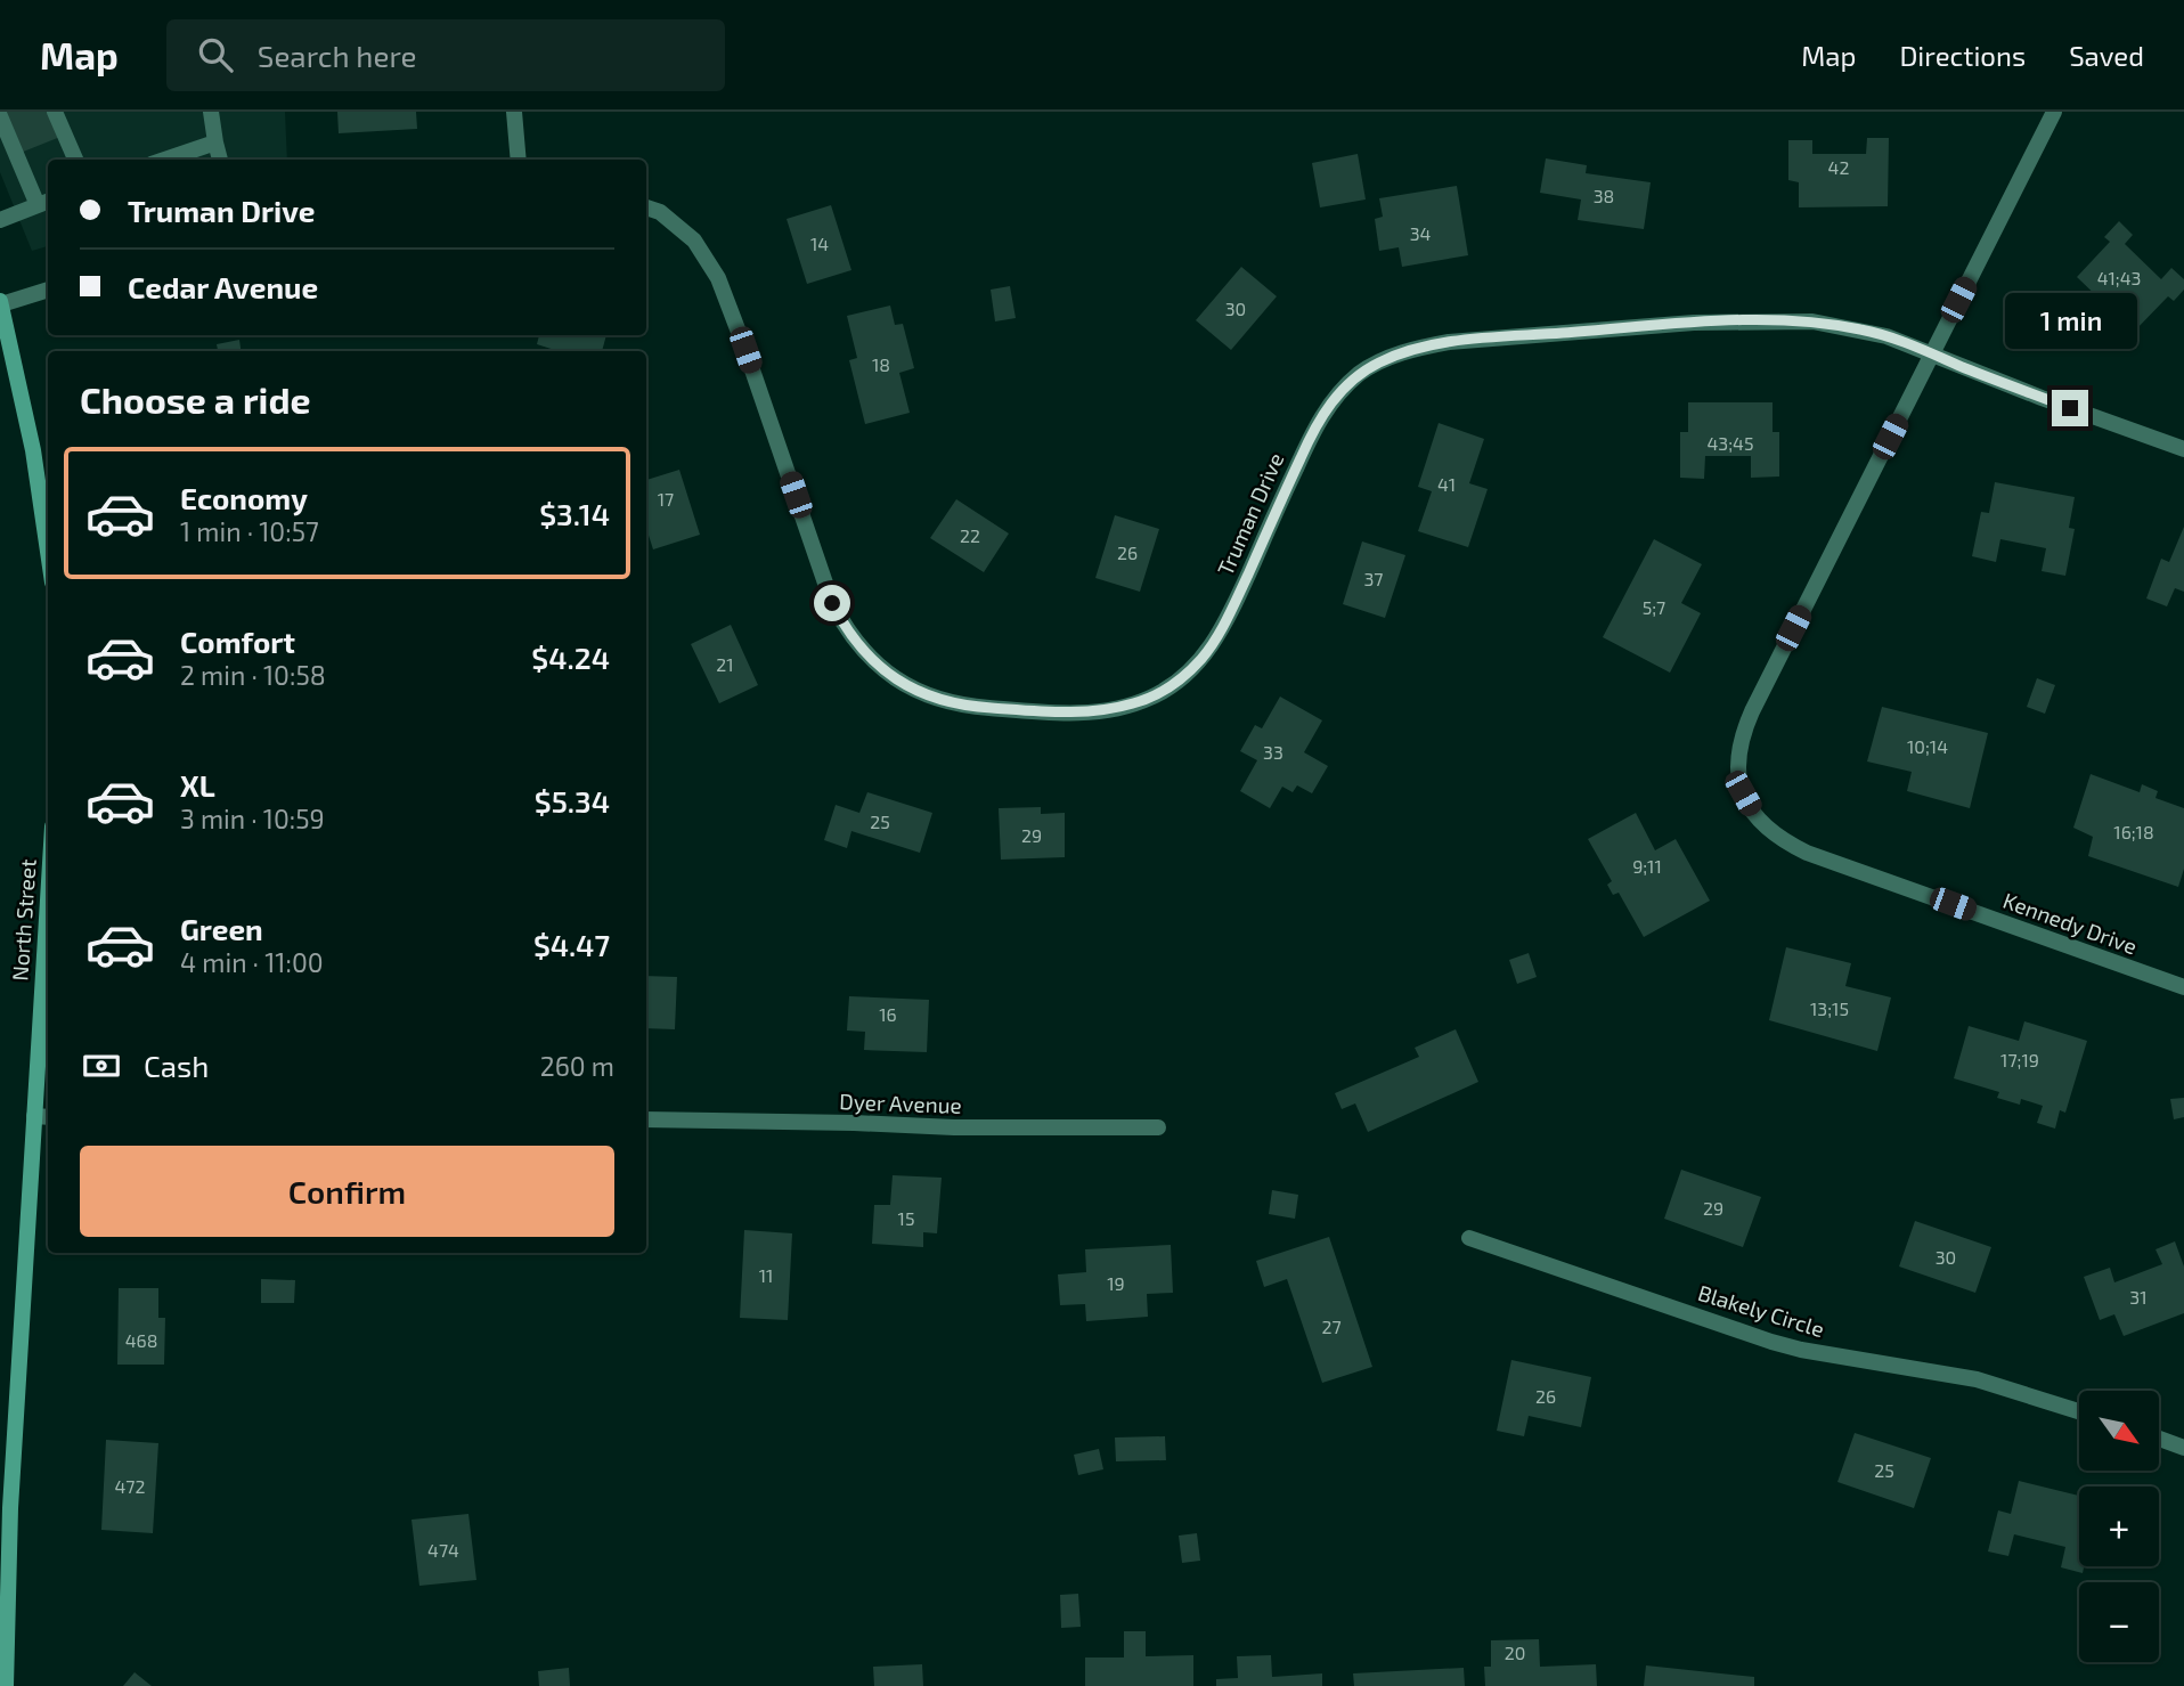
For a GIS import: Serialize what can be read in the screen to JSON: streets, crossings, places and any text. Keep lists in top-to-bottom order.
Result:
{
  "streets": {
    "main road": ["North Street"],
    "street": [
      "Truman Drive",
      "Kennedy Drive",
      "Dyer Avenue",
      "Blakely Circle"
    ]
  },
  "crossings": [
    ["Truman Drive", "Kennedy Drive"]
  ],
  "house_numbers": [
    "42",
    "38",
    "34",
    "14",
    "41;43",
    "30",
    "18",
    "43;45",
    "41",
    "17",
    "22",
    "26",
    "37",
    "5;7",
    "21",
    "10;14",
    "33",
    "25",
    "16;18",
    "29",
    "9;11",
    "13;15",
    "16",
    "17;19",
    "29",
    "15",
    "30",
    "11",
    "19",
    "31",
    "27",
    "468",
    "26",
    "25",
    "472",
    "474",
    "20"
  ],
  "north": "bottom right",
  "page": {
    "header": "Map",
    "search": "Search here",
    "nav": ["Map", "Directions", "Saved"],
    "banner": ["Truman Drive", "Cedar Avenue"],
    "bubble": "1 min",
    "heading": "Choose a ride",
    "list": [
      {
        "name": "Economy",
        "note": "1 min · 10:57",
        "value": "$3.14"
      },
      {
        "name": "Comfort",
        "note": "2 min · 10:58",
        "value": "$4.24"
      },
      {
        "name": "XL",
        "note": "3 min · 10:59",
        "value": "$5.34"
      },
      {
        "name": "Green",
        "note": "4 min · 11:00",
        "value": "$4.47"
      }
    ],
    "pay": ["Cash", "260 m"],
    "buttons": "Confirm",
    "map_buttons": ["+", "−"]
  }
}
